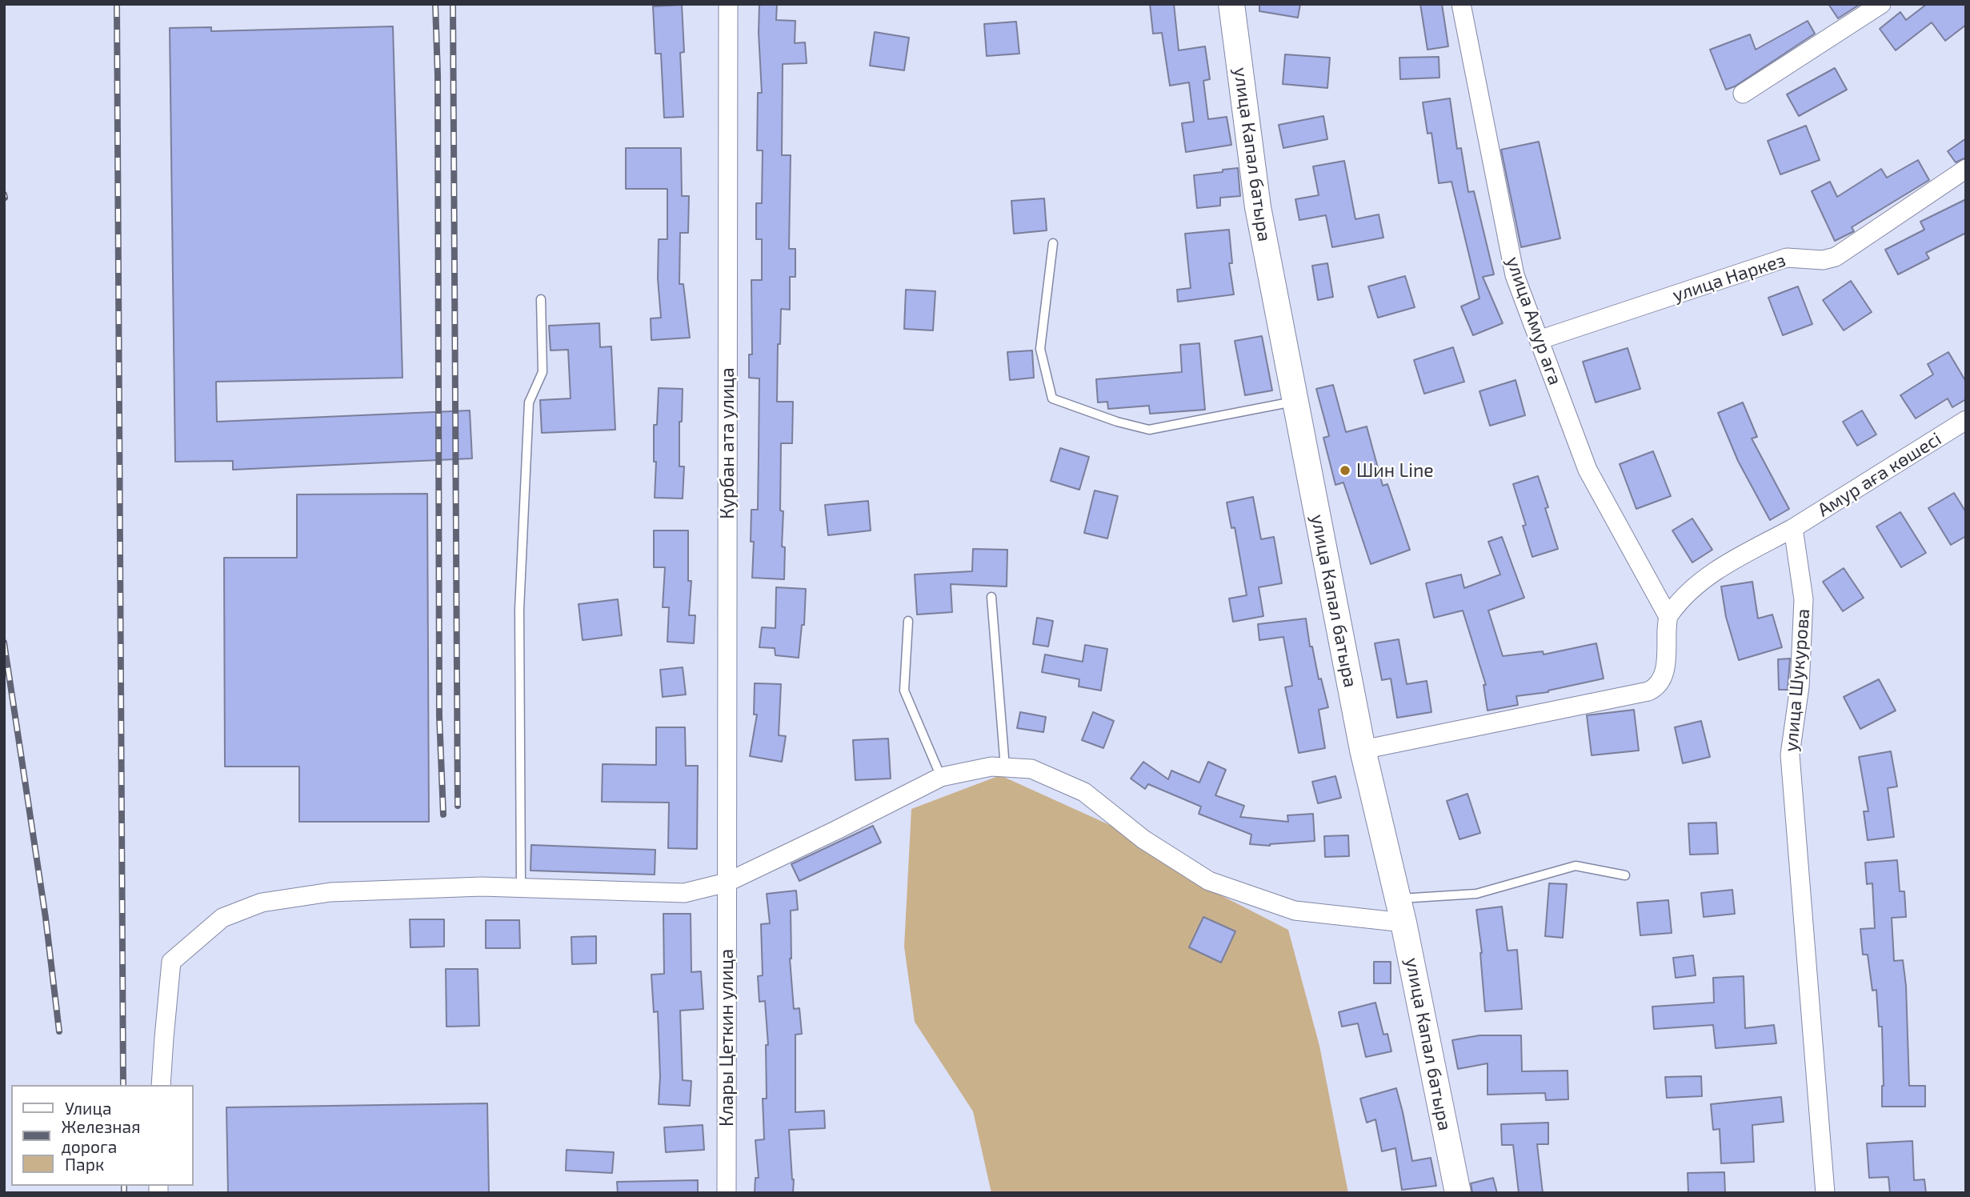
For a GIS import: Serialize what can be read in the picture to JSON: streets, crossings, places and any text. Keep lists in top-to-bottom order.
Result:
{
  "streets": {
    "main road": ["улица Капал батыра"],
    "street": [
      "улица Наркез",
      "улица Амур ага",
      "Курбан ата улица",
      "Амур аға көшесі",
      "улица Шукурова",
      "Клары Цеткин улица"
    ]
  },
  "crossings": [
    ["улица Наркез", "улица Амур ага"],
    ["Курбан ата улица", "Клары Цеткин улица"],
    ["Амур аға көшесі", "улица Шукурова"]
  ],
  "places": ["Шин Line"],
  "legend": ["Улица", "Железная дорога", "Парк"]
}
